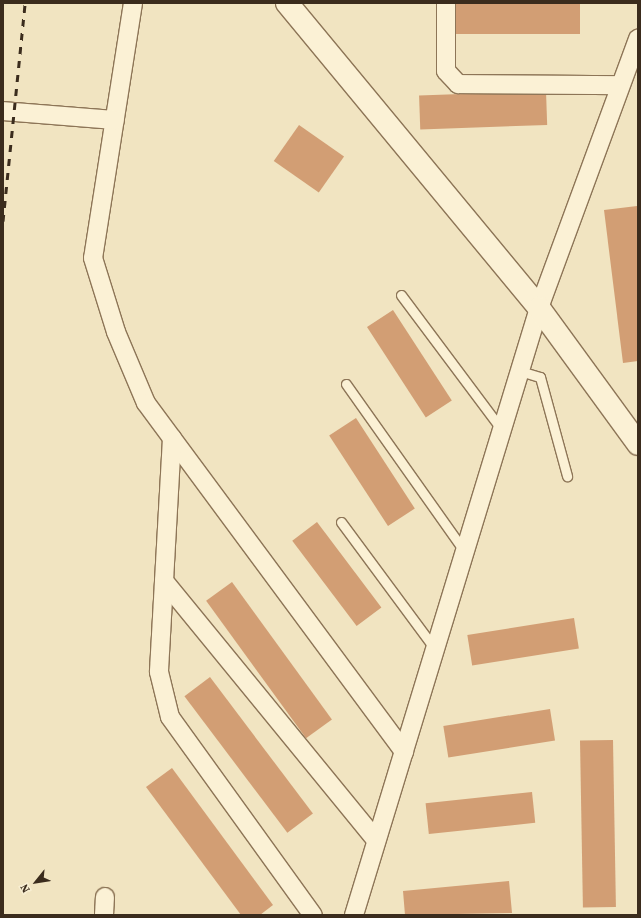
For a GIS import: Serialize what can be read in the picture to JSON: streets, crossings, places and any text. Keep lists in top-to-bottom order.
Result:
{
  "north": "bottom left"
}
